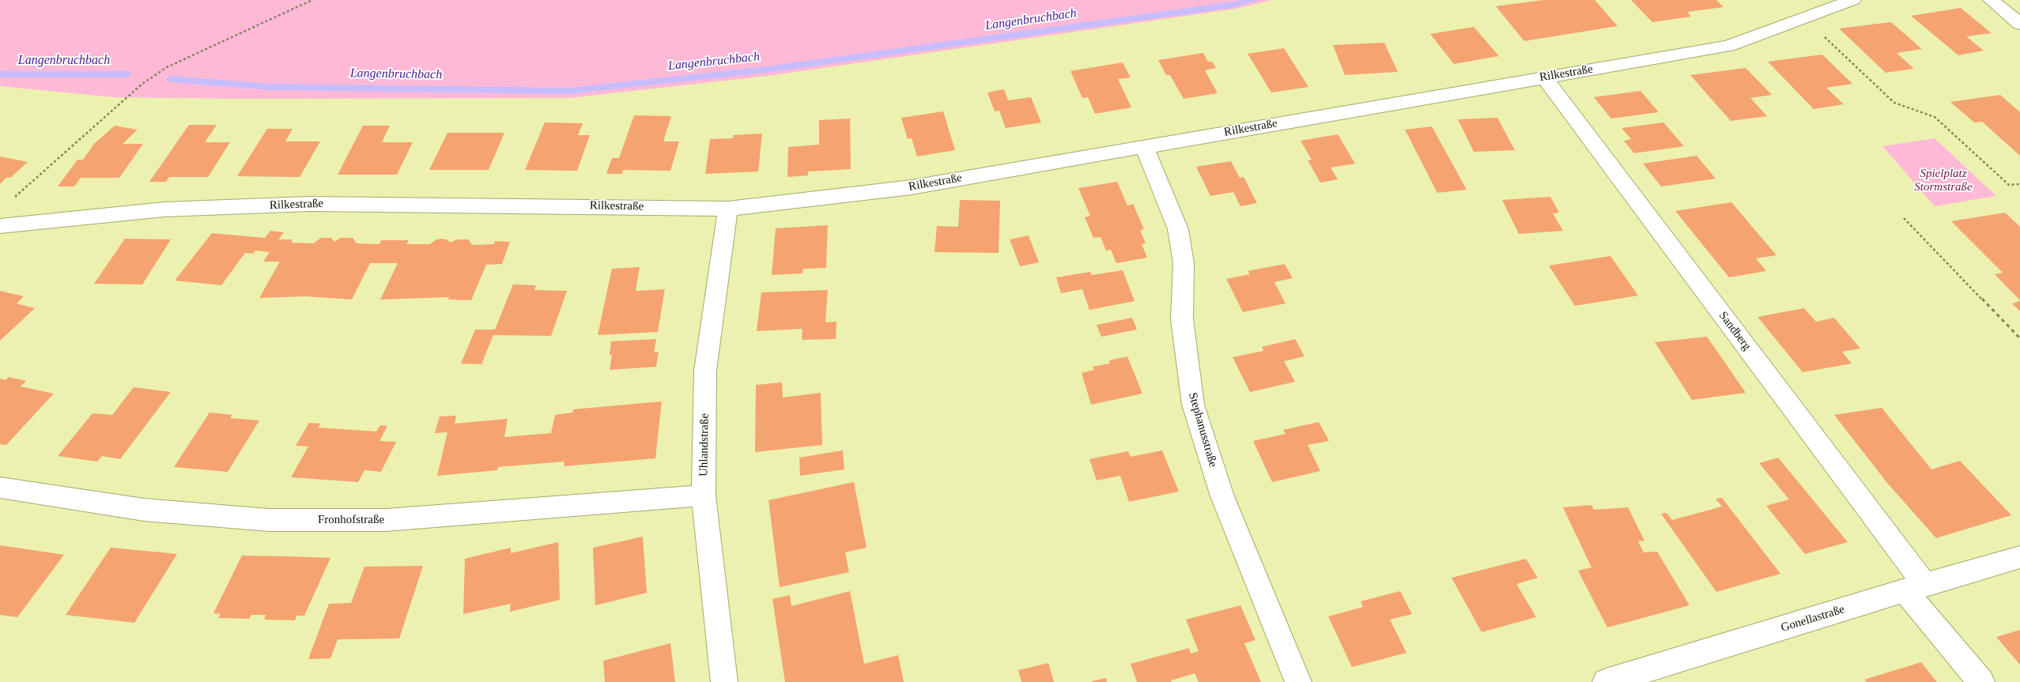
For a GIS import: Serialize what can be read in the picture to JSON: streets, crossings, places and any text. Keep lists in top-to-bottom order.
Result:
{
  "streets": {
    "street": [
      "Rilkestraße",
      "Sandberg",
      "Stephanusstraße",
      "Uhlandstraße",
      "Fronhofstraße",
      "Gonellastraße"
    ]
  },
  "crossings": [
    ["Rilkestraße", "Sandberg"],
    ["Rilkestraße", "Stephanusstraße"],
    ["Rilkestraße", "Uhlandstraße"],
    ["Sandberg", "Gonellastraße"],
    ["Uhlandstraße", "Fronhofstraße"]
  ],
  "water": ["Langenbruchbach"],
  "parks": ["Spielplatz Stormstraße"]
}
